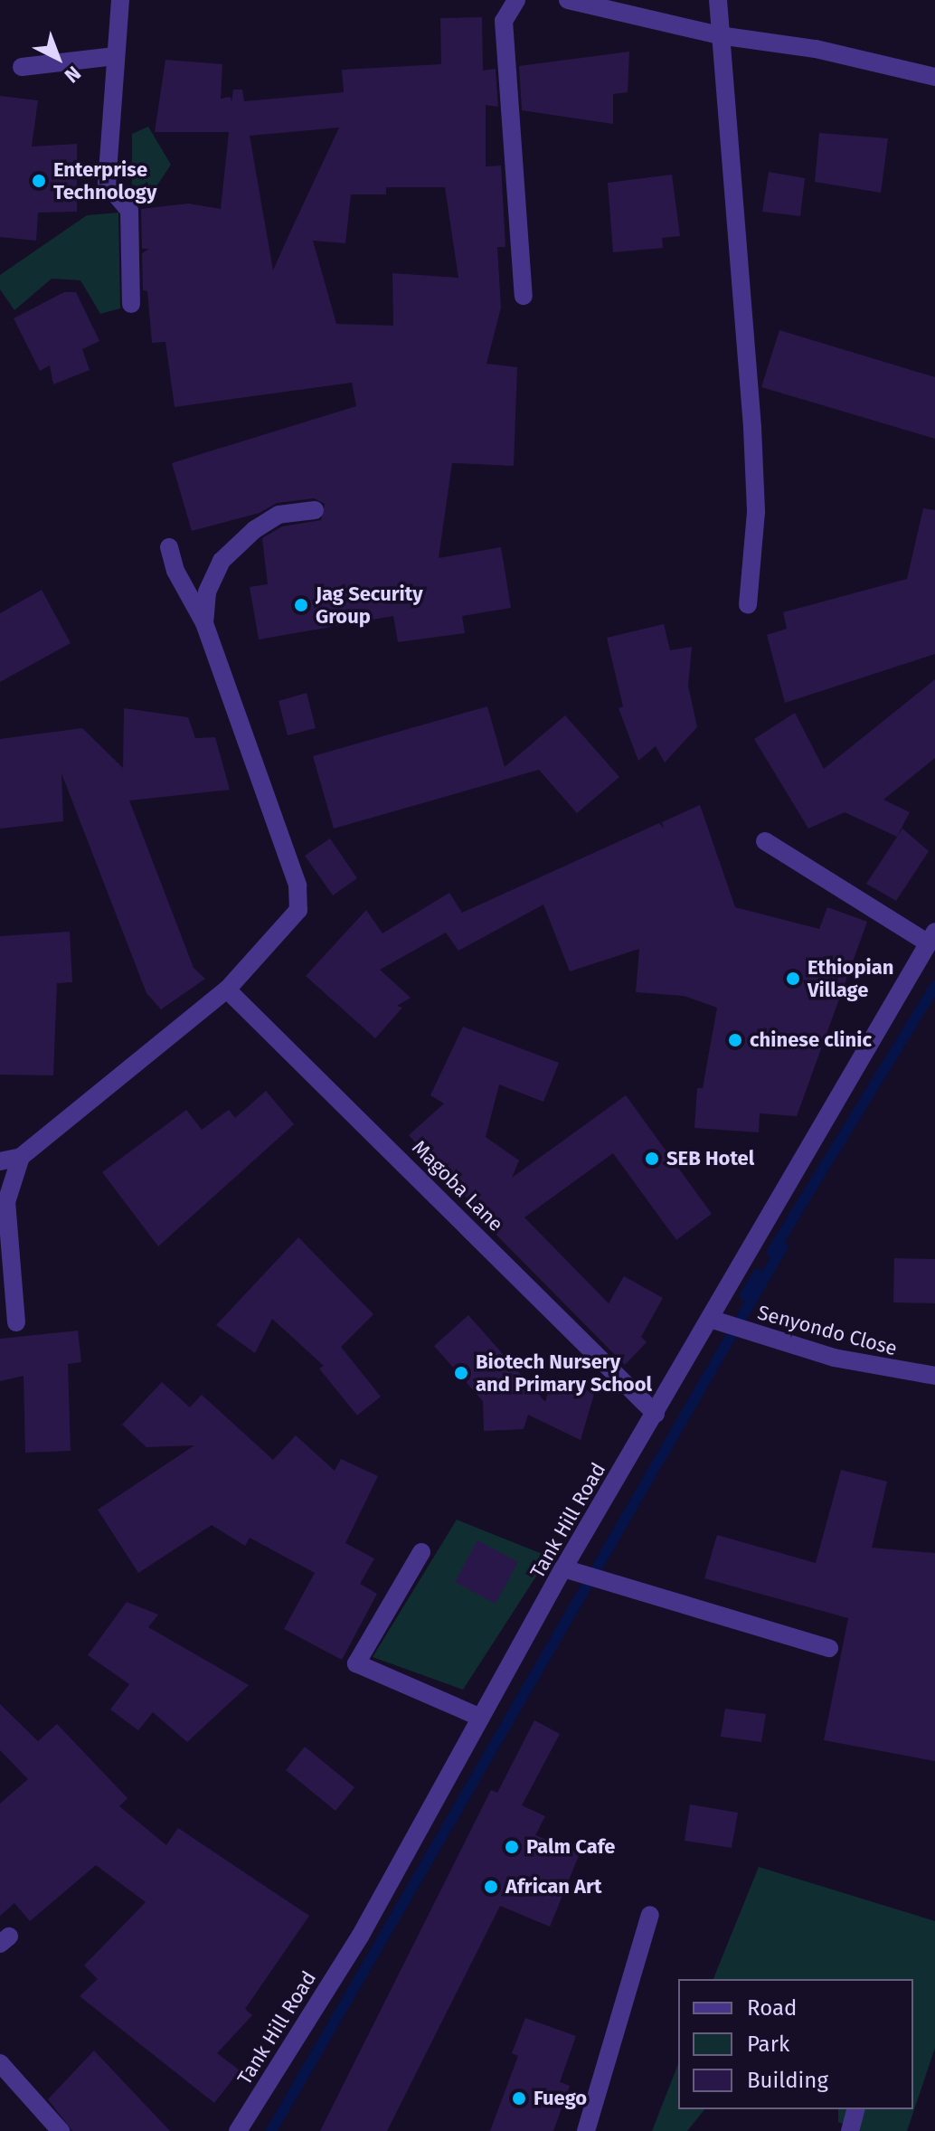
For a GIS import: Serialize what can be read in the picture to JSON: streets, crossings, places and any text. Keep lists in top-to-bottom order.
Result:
{
  "streets": {
    "street": ["Magoba Lane", "Senyondo Close", "Tank Hill Road"]
  },
  "crossings": [
    ["Magoba Lane", "Tank Hill Road"],
    ["Senyondo Close", "Tank Hill Road"]
  ],
  "places": [
    "Enterprise Technology",
    "Jag Security Group",
    "Ethiopian Village",
    "chinese clinic",
    "SEB Hotel",
    "Biotech Nursery and Primary School",
    "Palm Cafe",
    "African Art",
    "Fuego"
  ],
  "legend": ["Road", "Park", "Building"],
  "north": "bottom right"
}
